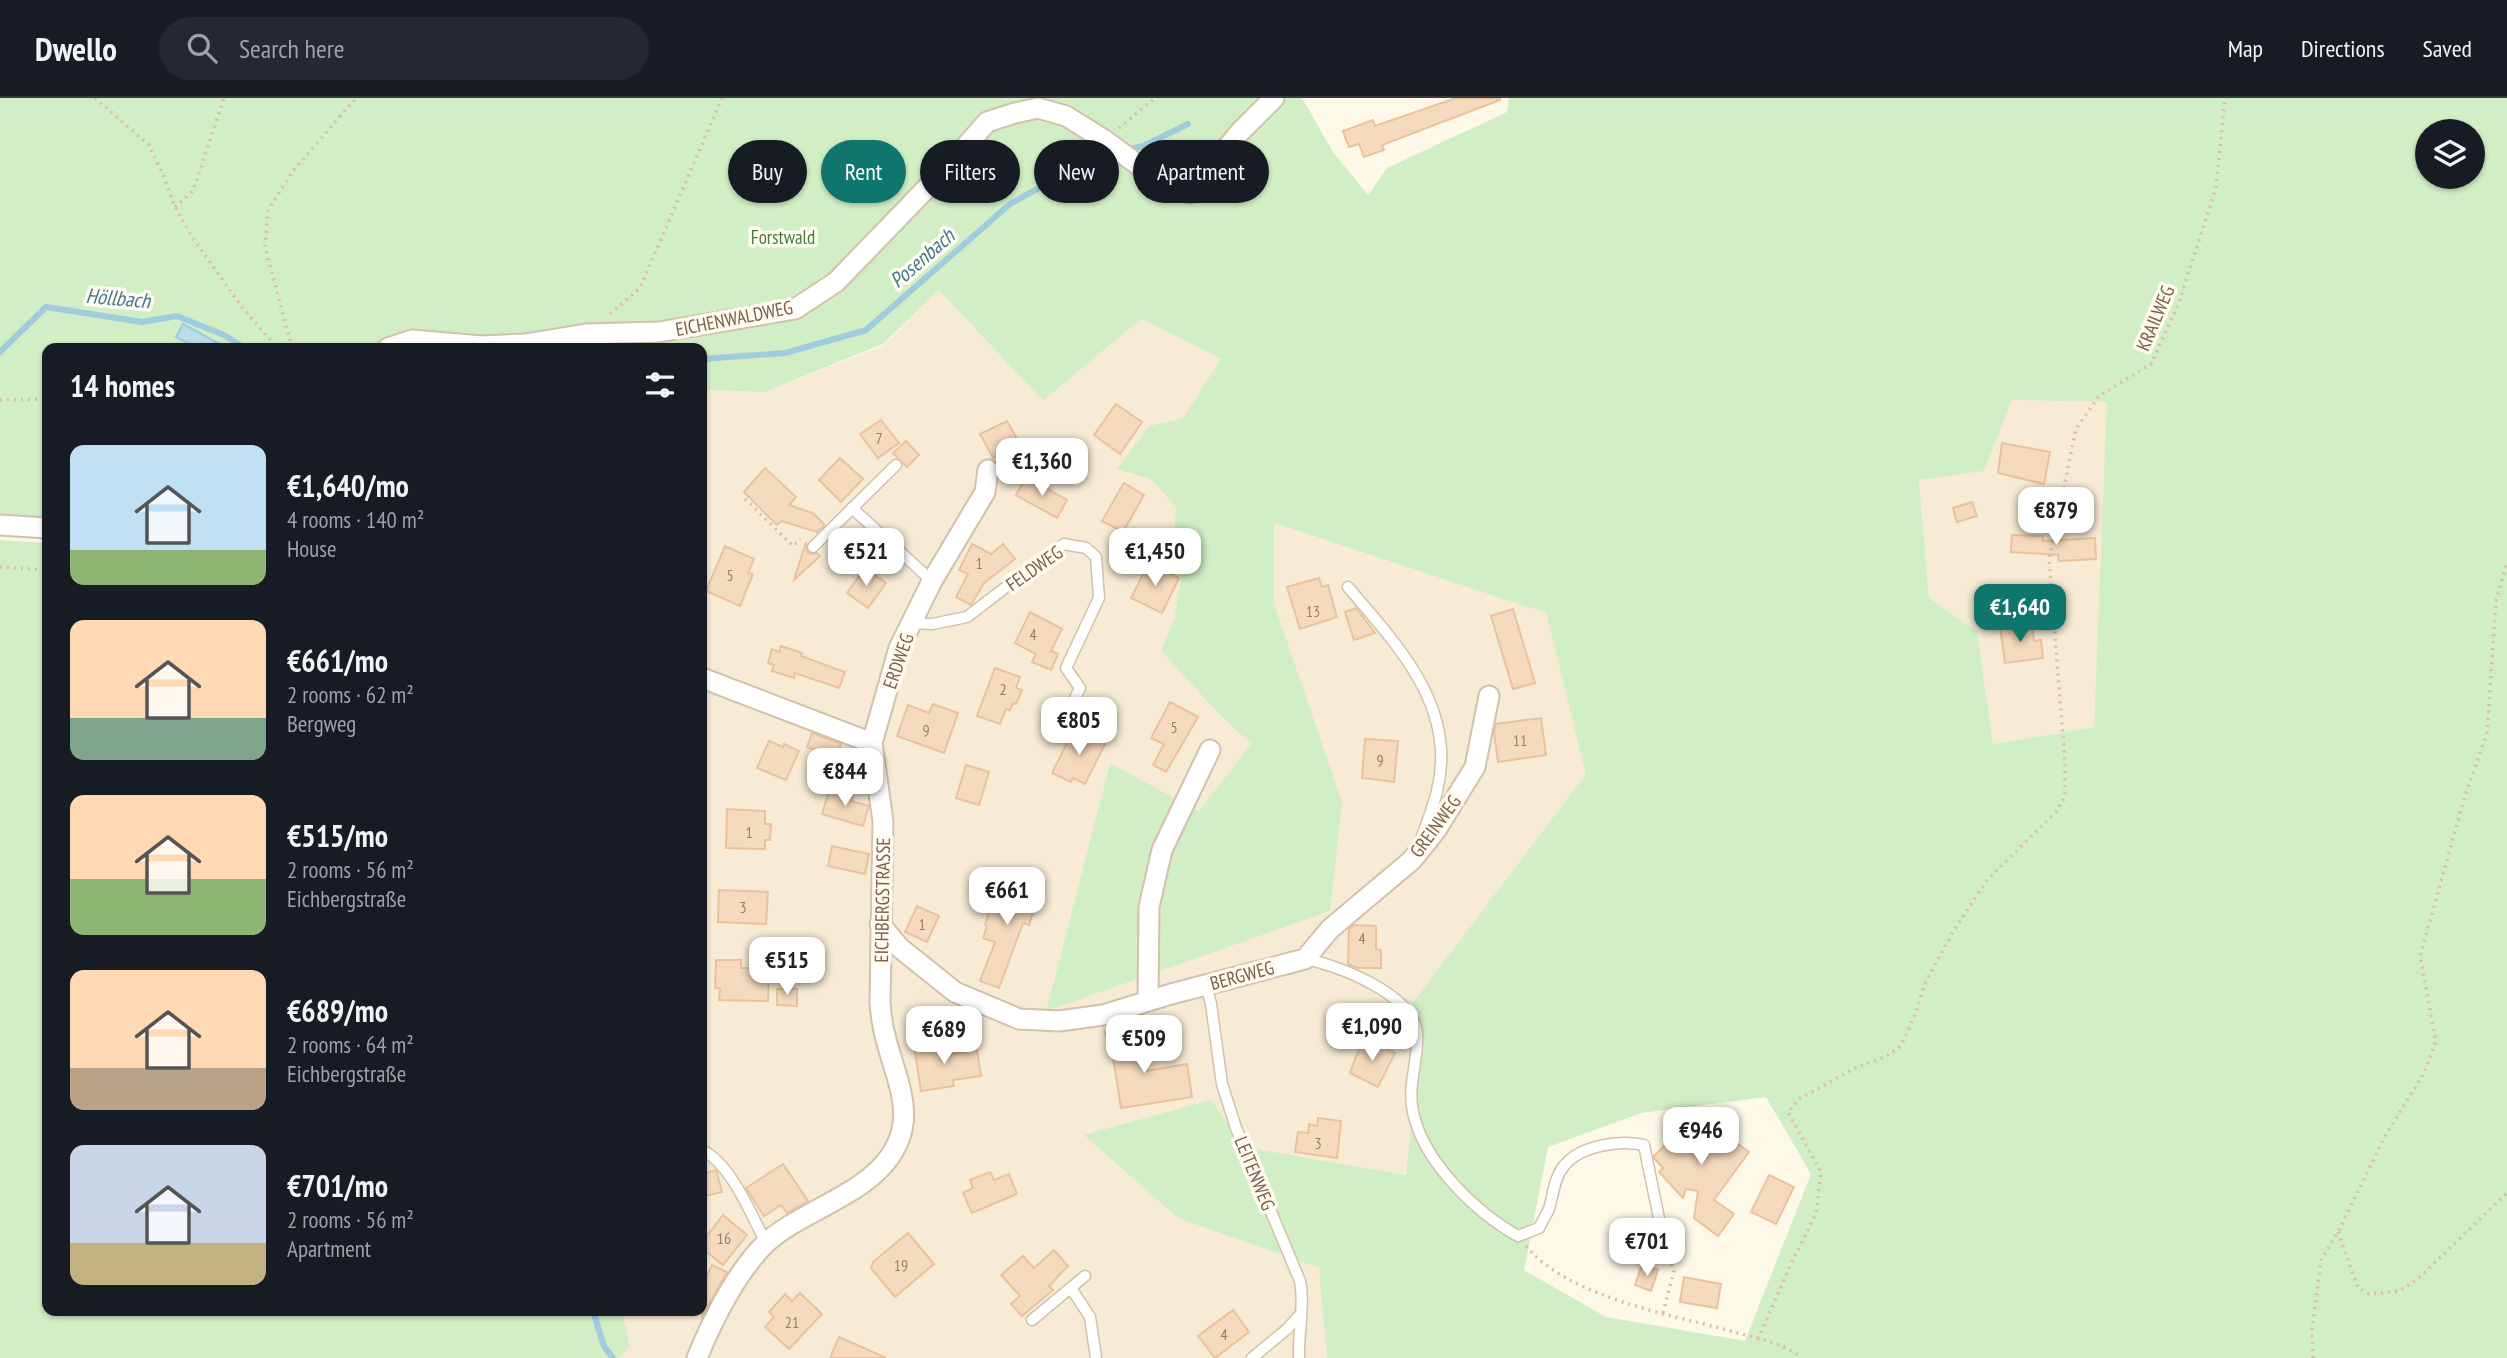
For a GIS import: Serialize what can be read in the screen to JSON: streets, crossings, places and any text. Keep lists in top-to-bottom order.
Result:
{
  "streets": {
    "street": [
      "EICHENWALDWEG",
      "ERDWEG",
      "GREINWEG",
      "EICHBERGSTRASSE",
      "BERGWEG"
    ],
    "lane": ["FELDWEG", "LEITENWEG"],
    "path": ["KRAILWEG"]
  },
  "crossings": [
    ["FELDWEG", "ERDWEG"],
    ["ERDWEG", "EICHBERGSTRASSE"],
    ["GREINWEG", "BERGWEG"],
    ["EICHBERGSTRASSE", "BERGWEG"],
    ["BERGWEG", "LEITENWEG"]
  ],
  "water": ["Posenbach", "Höllbach"],
  "parks": ["Forstwald"],
  "house_numbers": [
    "7",
    "1",
    "5",
    "13",
    "4",
    "2",
    "5",
    "9",
    "11",
    "9",
    "1",
    "3",
    "1",
    "4",
    "3",
    "16",
    "19",
    "21",
    "4"
  ],
  "page": {
    "header": "Dwello",
    "search": "Search here",
    "nav": ["Map", "Directions", "Saved"],
    "chip": [
      "Buy",
      "Rent",
      "Filters",
      "New",
      "Apartment"
    ],
    "heading": "14 homes",
    "list": [
      {
        "name": "€1,640/mo",
        "note": "4 rooms · 140 m² · House"
      },
      {
        "name": "€661/mo",
        "note": "2 rooms · 62 m² · Bergweg"
      },
      {
        "name": "€515/mo",
        "note": "2 rooms · 56 m² · Eichbergstraße"
      },
      {
        "name": "€689/mo",
        "note": "2 rooms · 64 m² · Eichbergstraße"
      },
      {
        "name": "€701/mo",
        "note": "2 rooms · 56 m² · Apartment"
      }
    ],
    "price": [
      "€1,360",
      "€879",
      "€521",
      "€1,450",
      "€1,640",
      "€805",
      "€844",
      "€661",
      "€515",
      "€1,090",
      "€689",
      "€509",
      "€946",
      "€701"
    ]
  }
}
